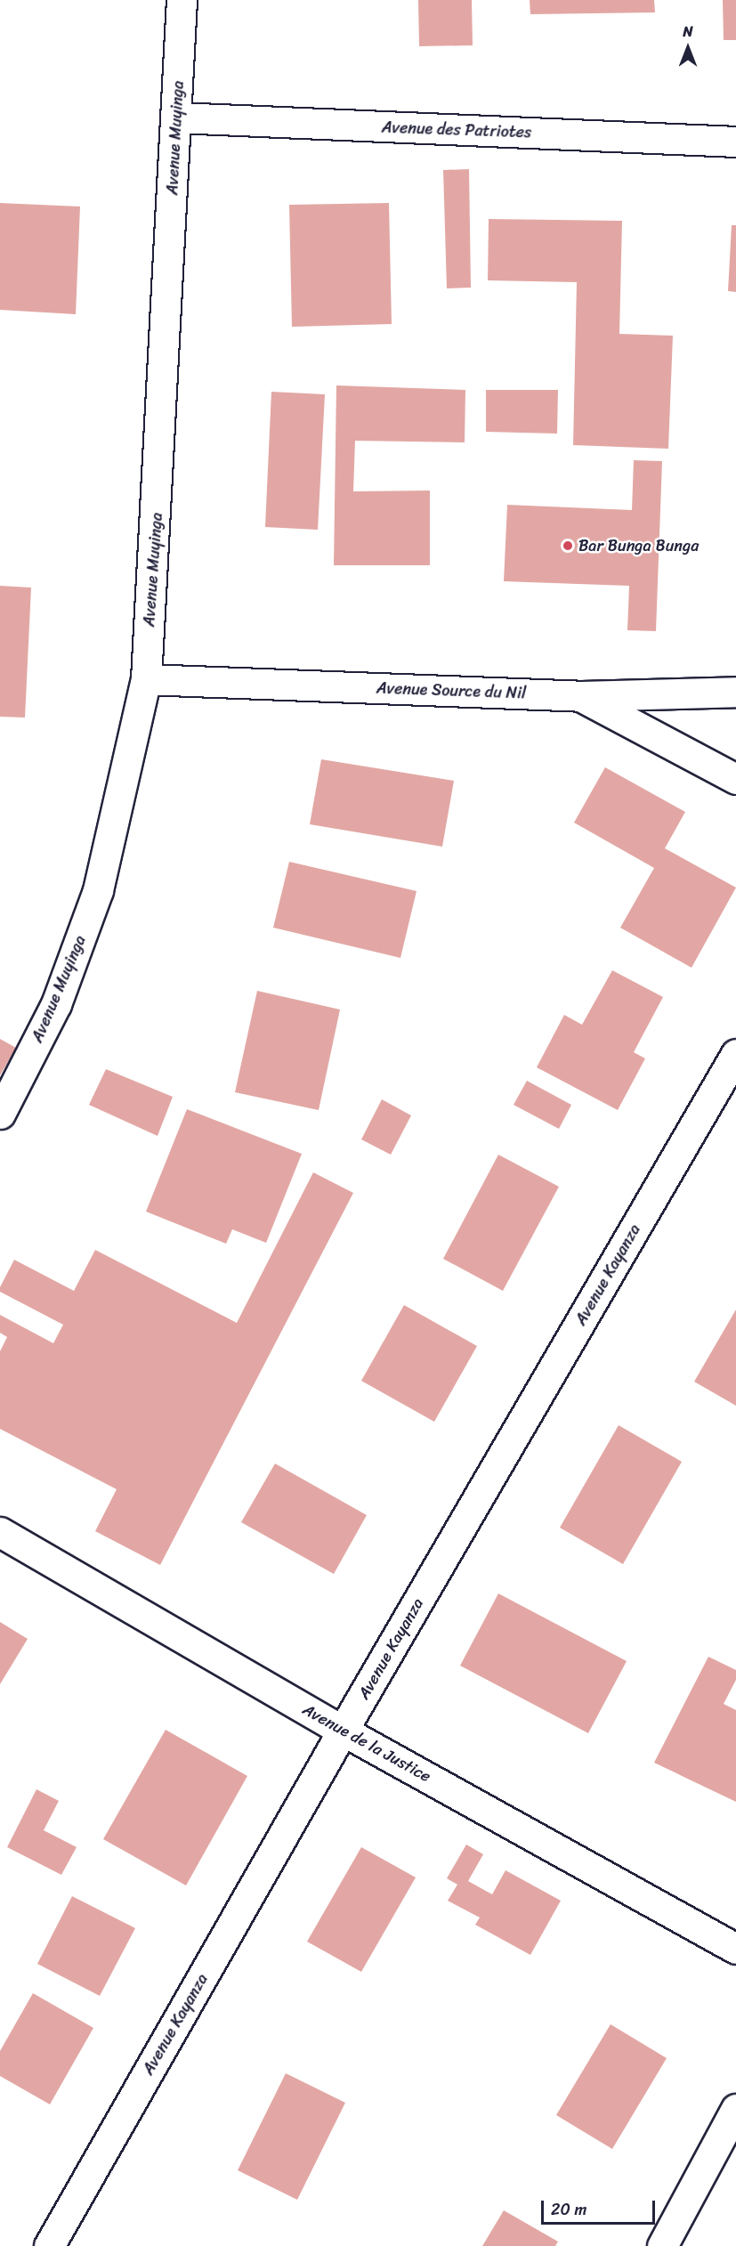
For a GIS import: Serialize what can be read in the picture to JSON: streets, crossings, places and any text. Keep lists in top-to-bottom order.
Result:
{
  "streets": {
    "street": [
      "Avenue des Patriotes",
      "Avenue Muyinga",
      "Avenue Source du Nil",
      "Avenue Kayanza",
      "Avenue de la Justice"
    ]
  },
  "crossings": [
    ["Avenue des Patriotes", "Avenue Muyinga"],
    ["Avenue Muyinga", "Avenue Source du Nil"],
    ["Avenue Kayanza", "Avenue de la Justice"]
  ],
  "places": ["Bar Bunga Bunga"],
  "scale_bar": "20 m",
  "north": "top"
}
